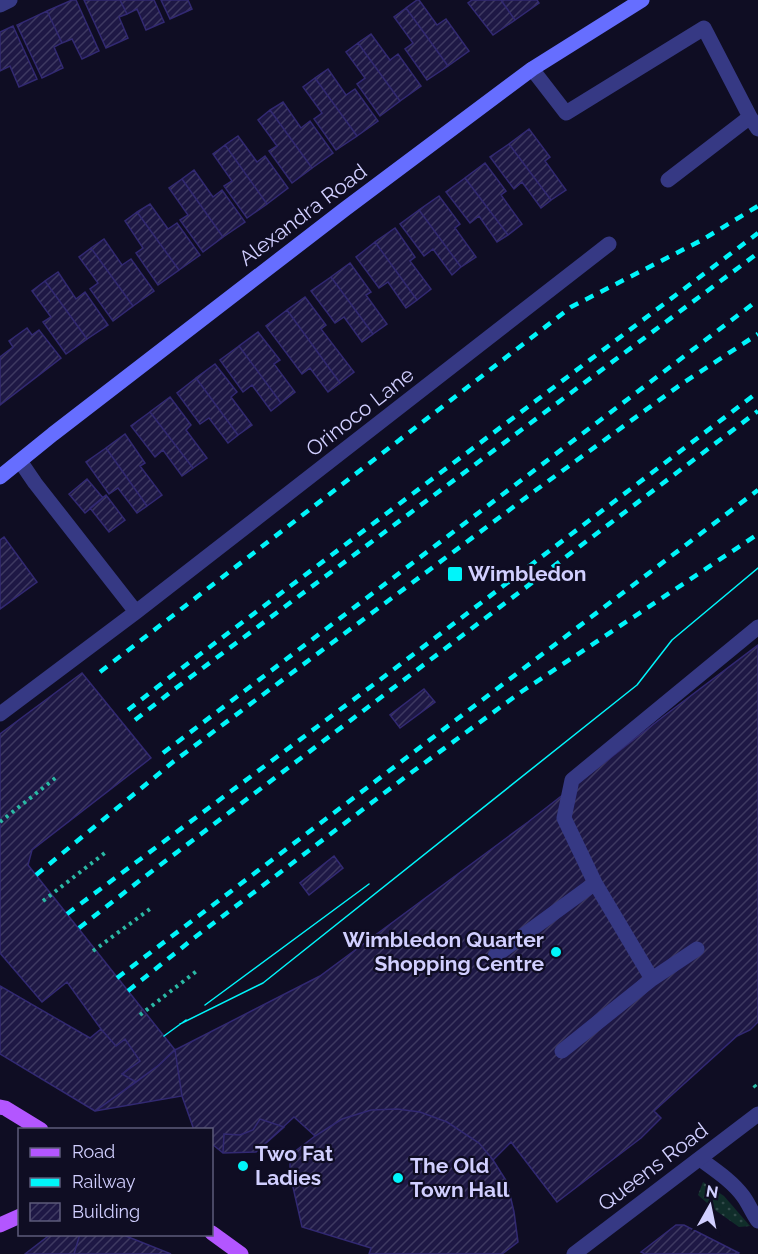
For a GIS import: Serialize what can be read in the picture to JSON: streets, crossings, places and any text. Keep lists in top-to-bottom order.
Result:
{
  "streets": {
    "main road": ["Alexandra Road"],
    "street": ["Orinoco Lane", "Queens Road"]
  },
  "places": {
    "transit": ["Wimbledon"],
    "other": ["Wimbledon Quarter Shopping Centre", "Two Fat Ladies", "The Old Town Hall"]
  },
  "legend": ["Road", "Railway", "Building"],
  "north": "top"
}
